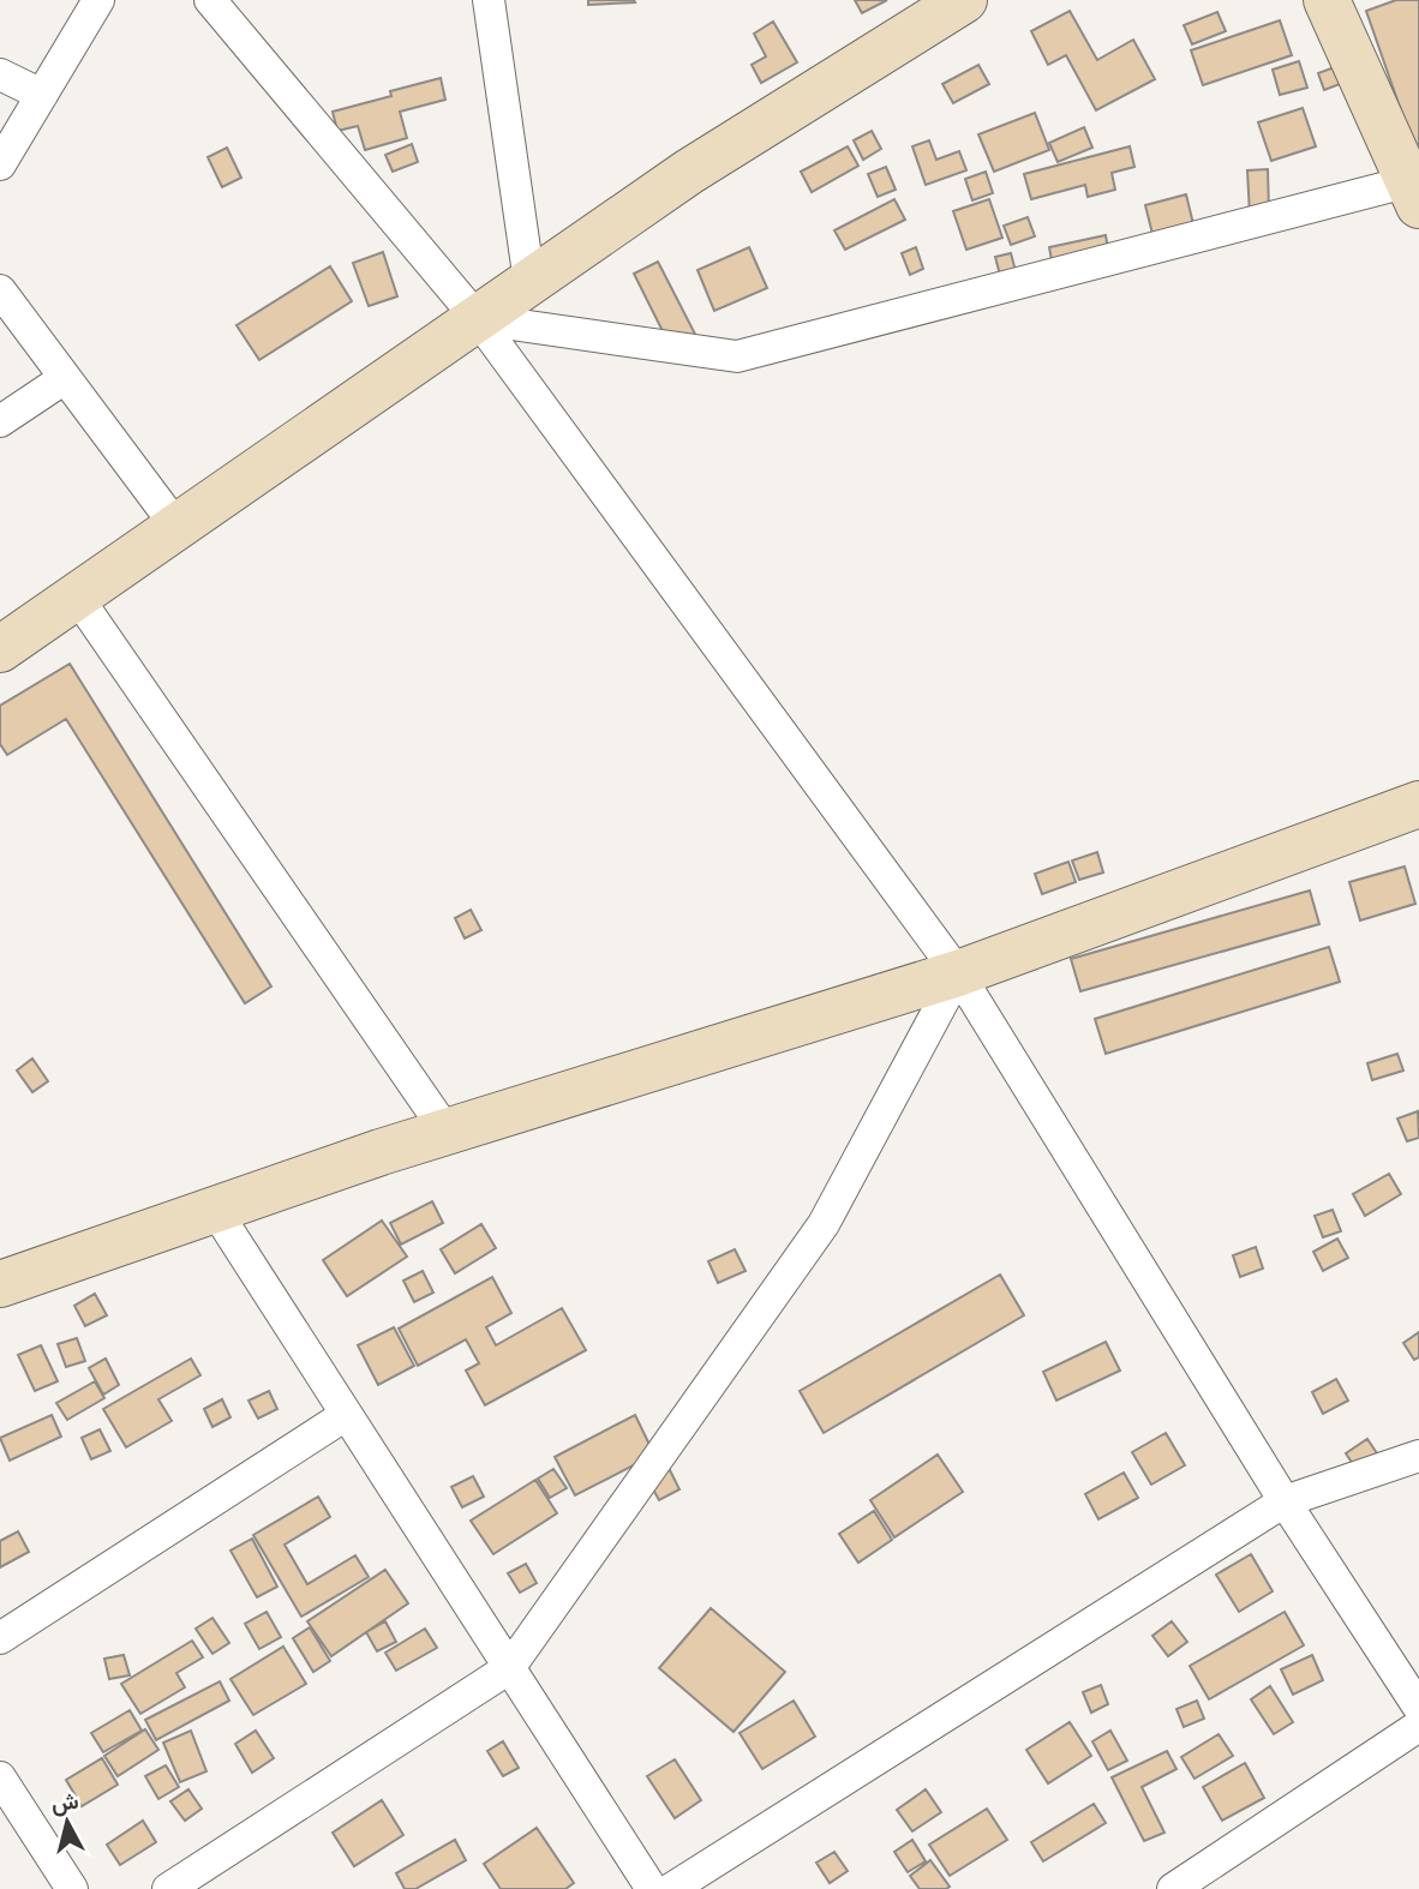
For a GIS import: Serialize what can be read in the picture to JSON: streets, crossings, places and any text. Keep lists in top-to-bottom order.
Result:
{
  "north": "top"
}
